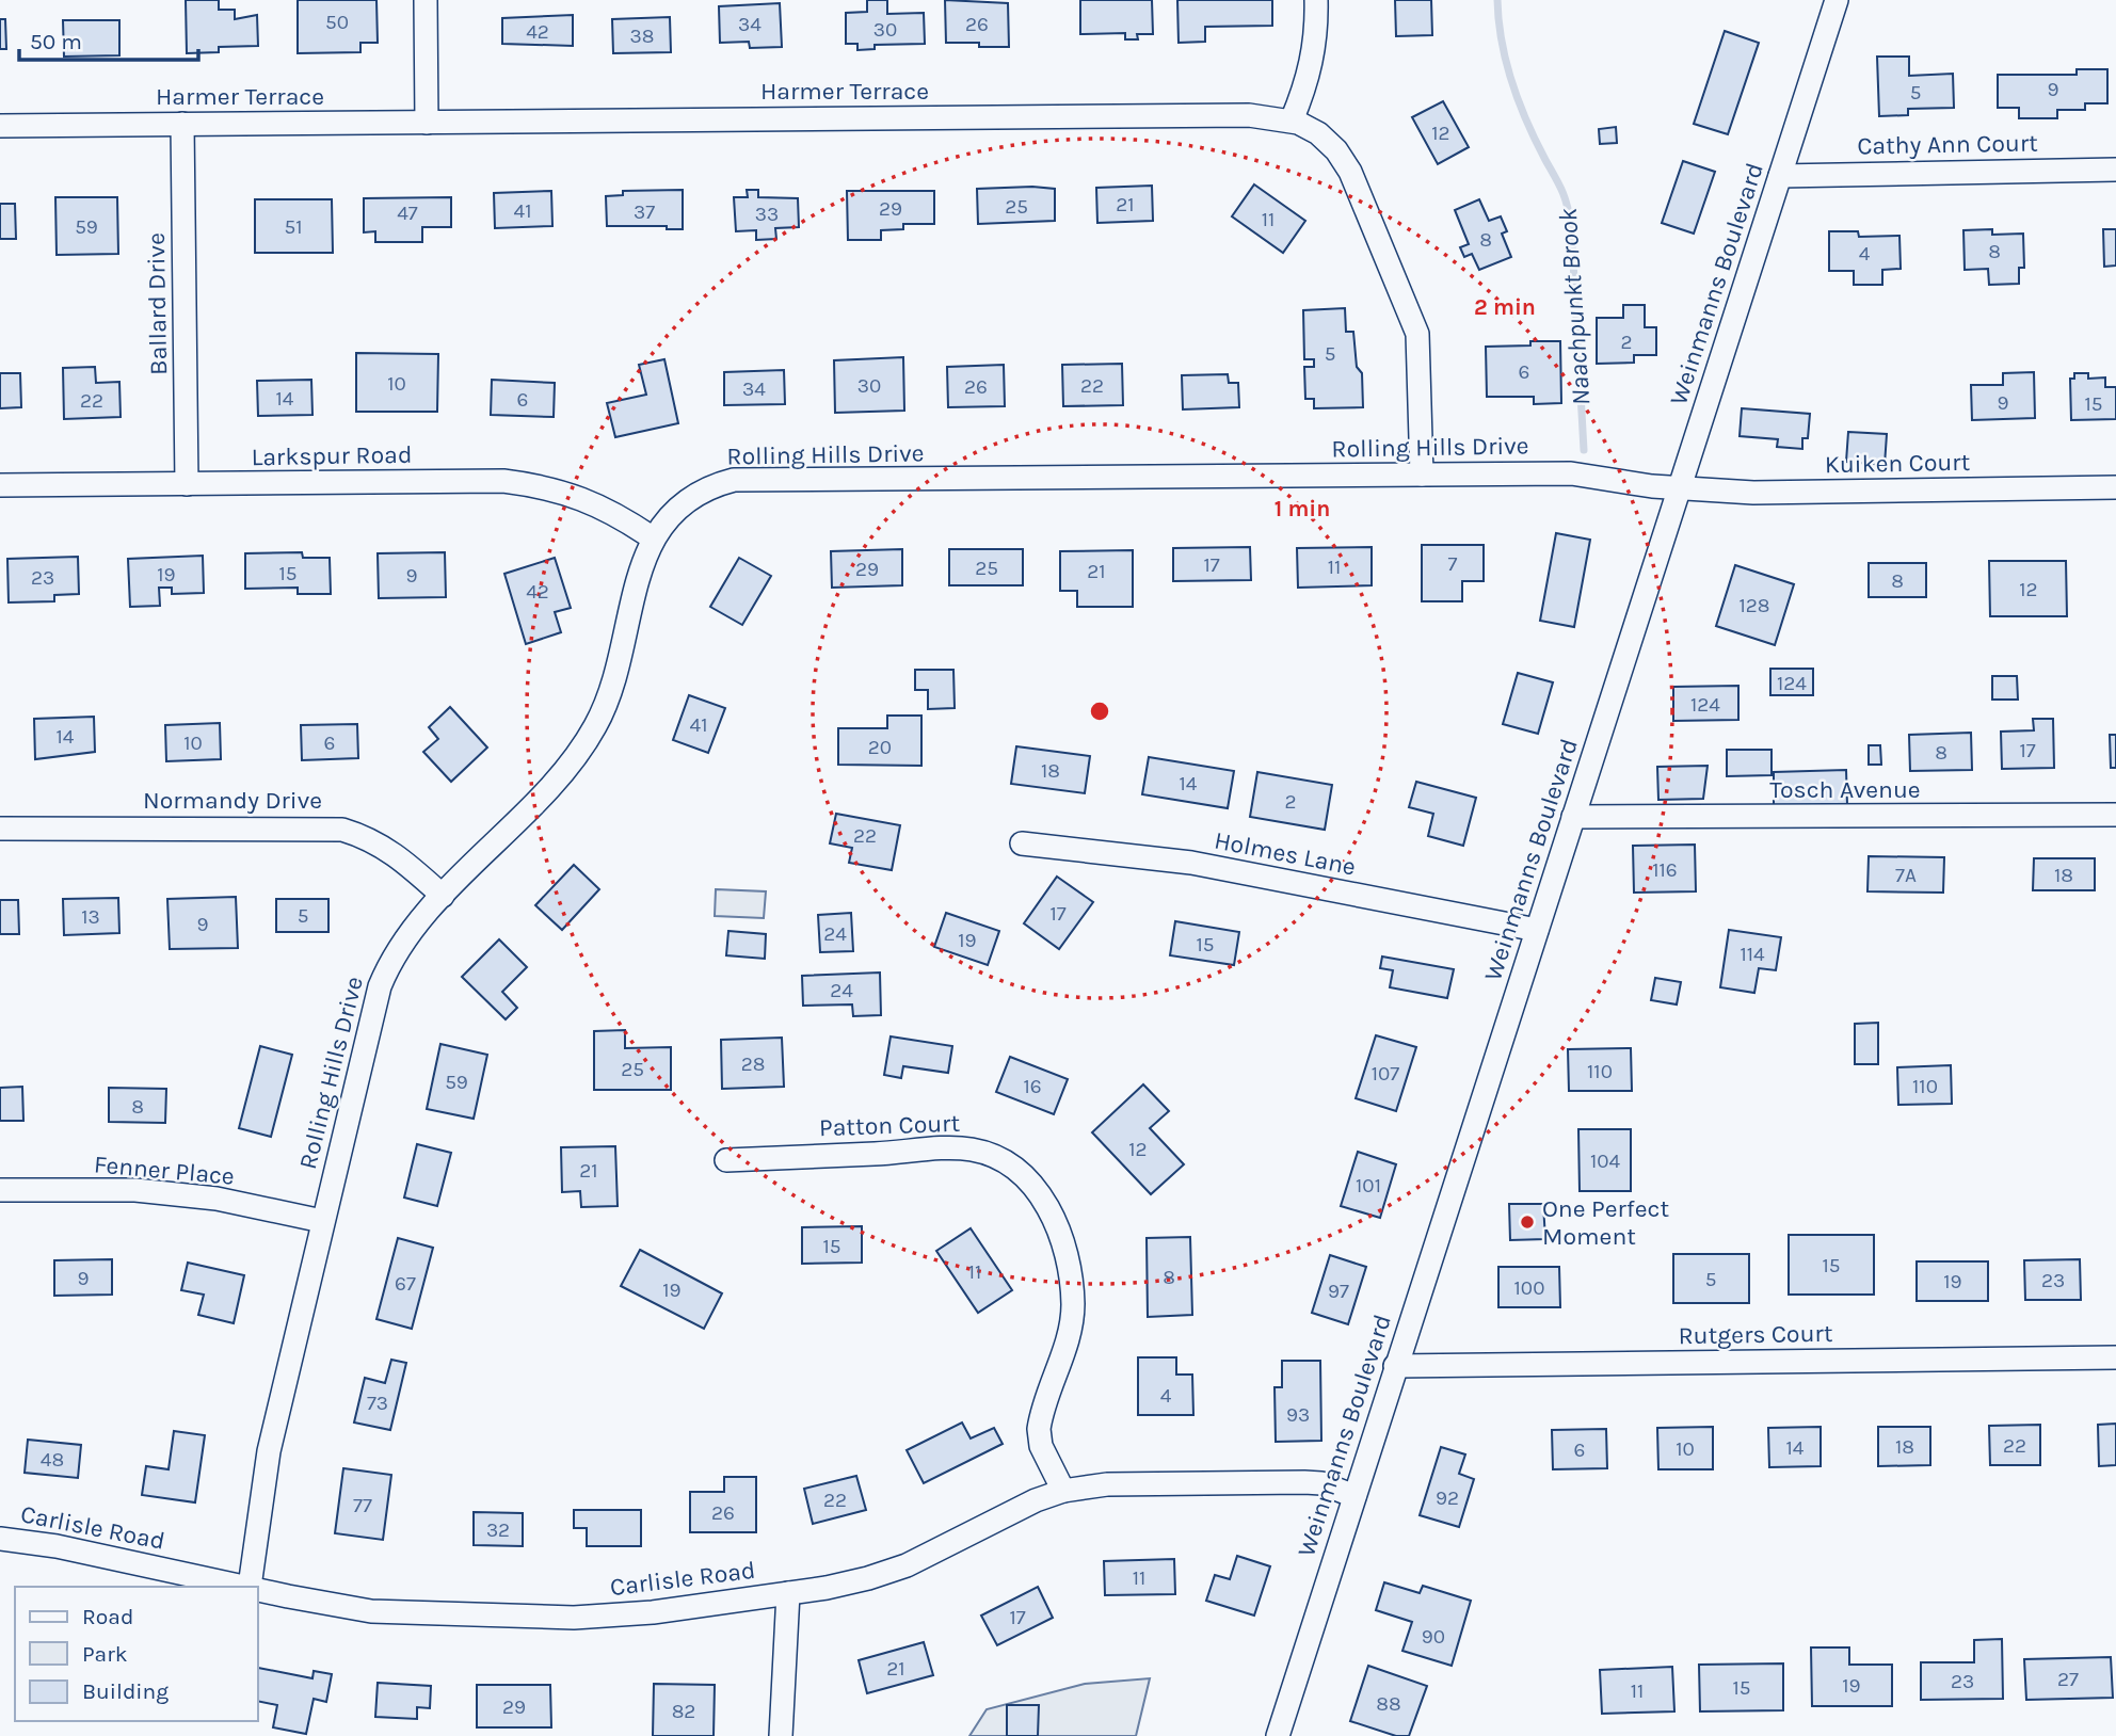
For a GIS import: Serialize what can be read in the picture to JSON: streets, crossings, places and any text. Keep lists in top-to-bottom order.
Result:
{
  "streets": {
    "street": [
      "Harmer Terrace",
      "Cathy Ann Court",
      "Weinmanns Boulevard",
      "Ballard Drive",
      "Rolling Hills Drive",
      "Larkspur Road",
      "Kuiken Court",
      "Tosch Avenue",
      "Normandy Drive",
      "Holmes Lane",
      "Patton Court",
      "Fenner Place",
      "Rutgers Court",
      "Carlisle Road"
    ]
  },
  "crossings": [
    ["Harmer Terrace", "Ballard Drive"],
    ["Harmer Terrace", "Rolling Hills Drive"],
    ["Cathy Ann Court", "Weinmanns Boulevard"],
    ["Weinmanns Boulevard", "Rolling Hills Drive"],
    ["Weinmanns Boulevard", "Kuiken Court"],
    ["Weinmanns Boulevard", "Tosch Avenue"],
    ["Weinmanns Boulevard", "Holmes Lane"],
    ["Weinmanns Boulevard", "Rutgers Court"],
    ["Weinmanns Boulevard", "Carlisle Road"],
    ["Ballard Drive", "Larkspur Road"],
    ["Rolling Hills Drive", "Larkspur Road"],
    ["Rolling Hills Drive", "Kuiken Court"],
    ["Rolling Hills Drive", "Normandy Drive"],
    ["Rolling Hills Drive", "Fenner Place"],
    ["Rolling Hills Drive", "Carlisle Road"],
    ["Patton Court", "Carlisle Road"]
  ],
  "water": ["Naachpunkt Brook"],
  "places": ["One Perfect Moment"],
  "house_numbers": [
    "50",
    "34",
    "26",
    "30",
    "42",
    "38",
    "9",
    "5",
    "12",
    "21",
    "25",
    "29",
    "41",
    "37",
    "47",
    "33",
    "11",
    "59",
    "51",
    "8",
    "8",
    "4",
    "2",
    "5",
    "6",
    "10",
    "30",
    "22",
    "26",
    "34",
    "14",
    "6",
    "22",
    "9",
    "15",
    "7",
    "17",
    "11",
    "25",
    "29",
    "21",
    "15",
    "19",
    "9",
    "23",
    "8",
    "12",
    "42",
    "128",
    "124",
    "124",
    "41",
    "14",
    "10",
    "6",
    "20",
    "17",
    "8",
    "18",
    "14",
    "2",
    "22",
    "116",
    "7A",
    "18",
    "17",
    "5",
    "13",
    "9",
    "24",
    "19",
    "15",
    "114",
    "24",
    "28",
    "25",
    "110",
    "107",
    "59",
    "16",
    "110",
    "8",
    "12",
    "104",
    "21",
    "101",
    "15",
    "15",
    "11",
    "8",
    "9",
    "5",
    "23",
    "19",
    "67",
    "100",
    "19",
    "97",
    "4",
    "73",
    "93",
    "22",
    "18",
    "14",
    "10",
    "6",
    "48",
    "92",
    "22",
    "77",
    "26",
    "32",
    "11",
    "17",
    "90",
    "21",
    "27",
    "23",
    "19",
    "15",
    "11",
    "88",
    "29",
    "82"
  ],
  "legend": ["Road", "Park", "Building"],
  "scale_bar": "50 m",
  "rings": ["2 min", "1 min"]
}
